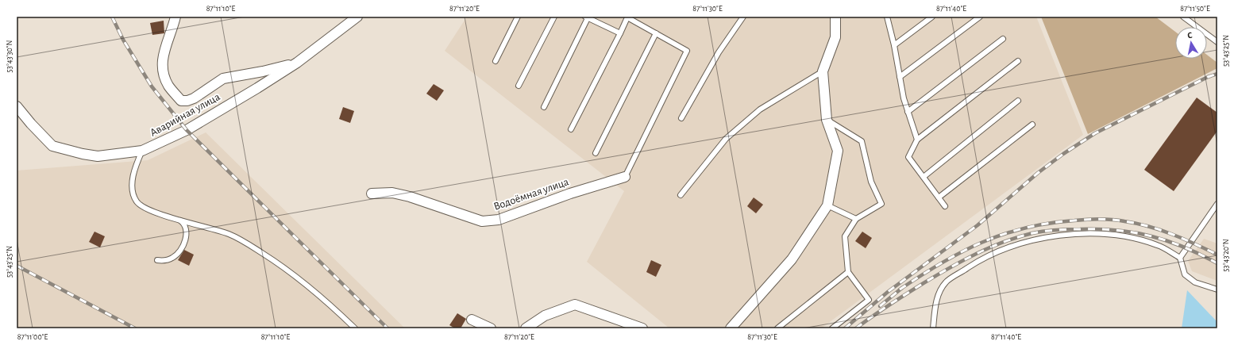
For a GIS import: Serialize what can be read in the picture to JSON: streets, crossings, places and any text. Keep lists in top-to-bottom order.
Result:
{
  "streets": {
    "street": ["Аварийная улица", "Водоёмная улица"]
  },
  "north": "top",
  "coordinates": [
    "87°11'10\"E",
    "87°11'20\"E",
    "87°11'30\"E",
    "87°11'40\"E",
    "87°11'50\"E",
    "53°43'25\"N",
    "53°43'30\"N",
    "53°43'20\"N",
    "87°11'00\"E"
  ]
}
